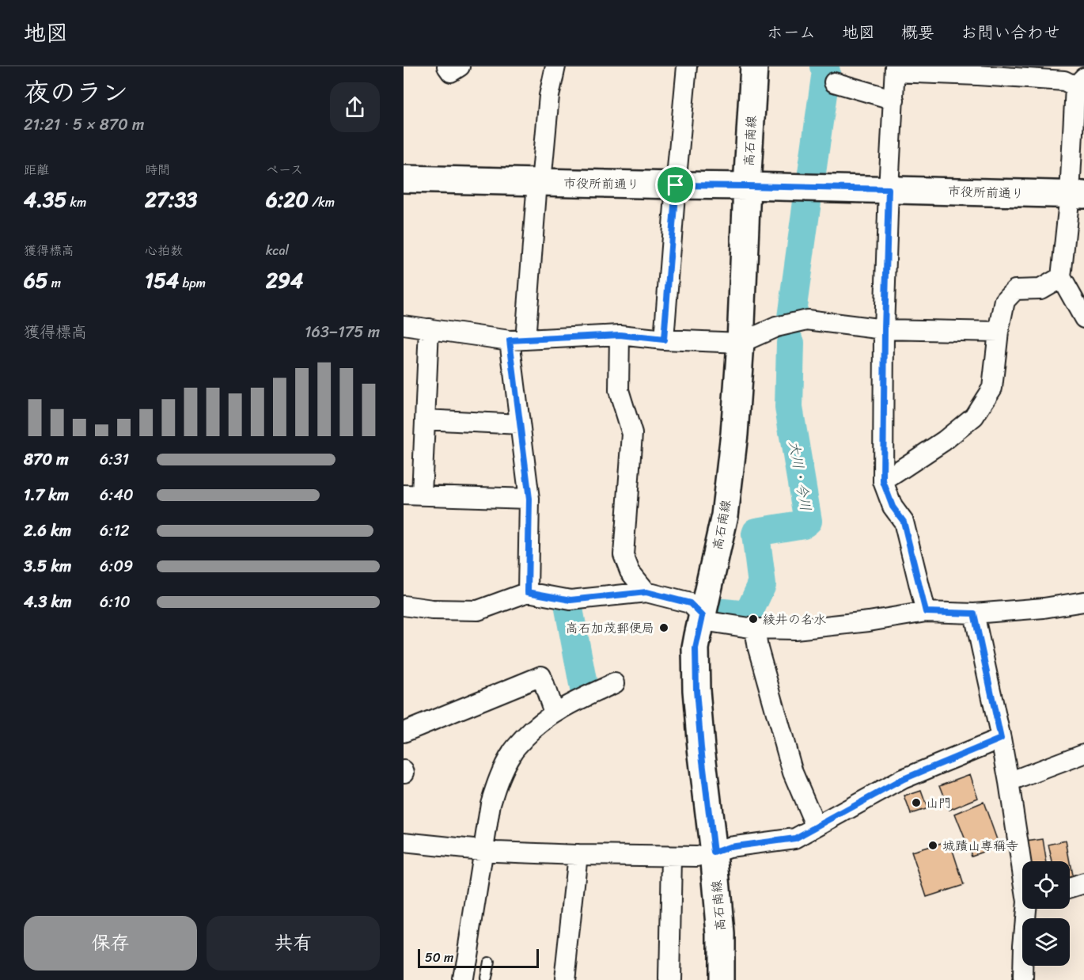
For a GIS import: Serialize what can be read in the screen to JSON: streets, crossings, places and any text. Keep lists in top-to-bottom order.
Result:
{
  "streets": {
    "street": ["高石南線", "市役所前通り"]
  },
  "crossings": [
    ["高石南線", "市役所前通り"]
  ],
  "water": ["大川・今川"],
  "places": [
    "綾井の名水",
    "高石加茂郵便局",
    "山門",
    "城蹟山専稱寺"
  ],
  "scale_bar": "50 m",
  "page": {
    "header": "地図",
    "nav": [
      "ホーム",
      "地図",
      "概要",
      "お問い合わせ"
    ],
    "heading": ["夜のラン", "21:21 · 5 × 870 m"],
    "stats": [
      ["距離", "4.35 km"],
      ["時間", "27:33"],
      ["ペース", "6:20 /km"],
      ["獲得標高", "65 m"],
      ["心拍数", "154 bpm"],
      ["kcal", "294"]
    ],
    "chart": ["獲得標高", "163–175 m"],
    "list": [
      {
        "name": "870 m",
        "note": "6:31"
      },
      {
        "name": "1.7 km",
        "note": "6:40"
      },
      {
        "name": "2.6 km",
        "note": "6:12"
      },
      {
        "name": "3.5 km",
        "note": "6:09"
      },
      {
        "name": "4.3 km",
        "note": "6:10"
      }
    ],
    "buttons": ["保存", "共有"],
    "scale": "50 m"
  }
}
